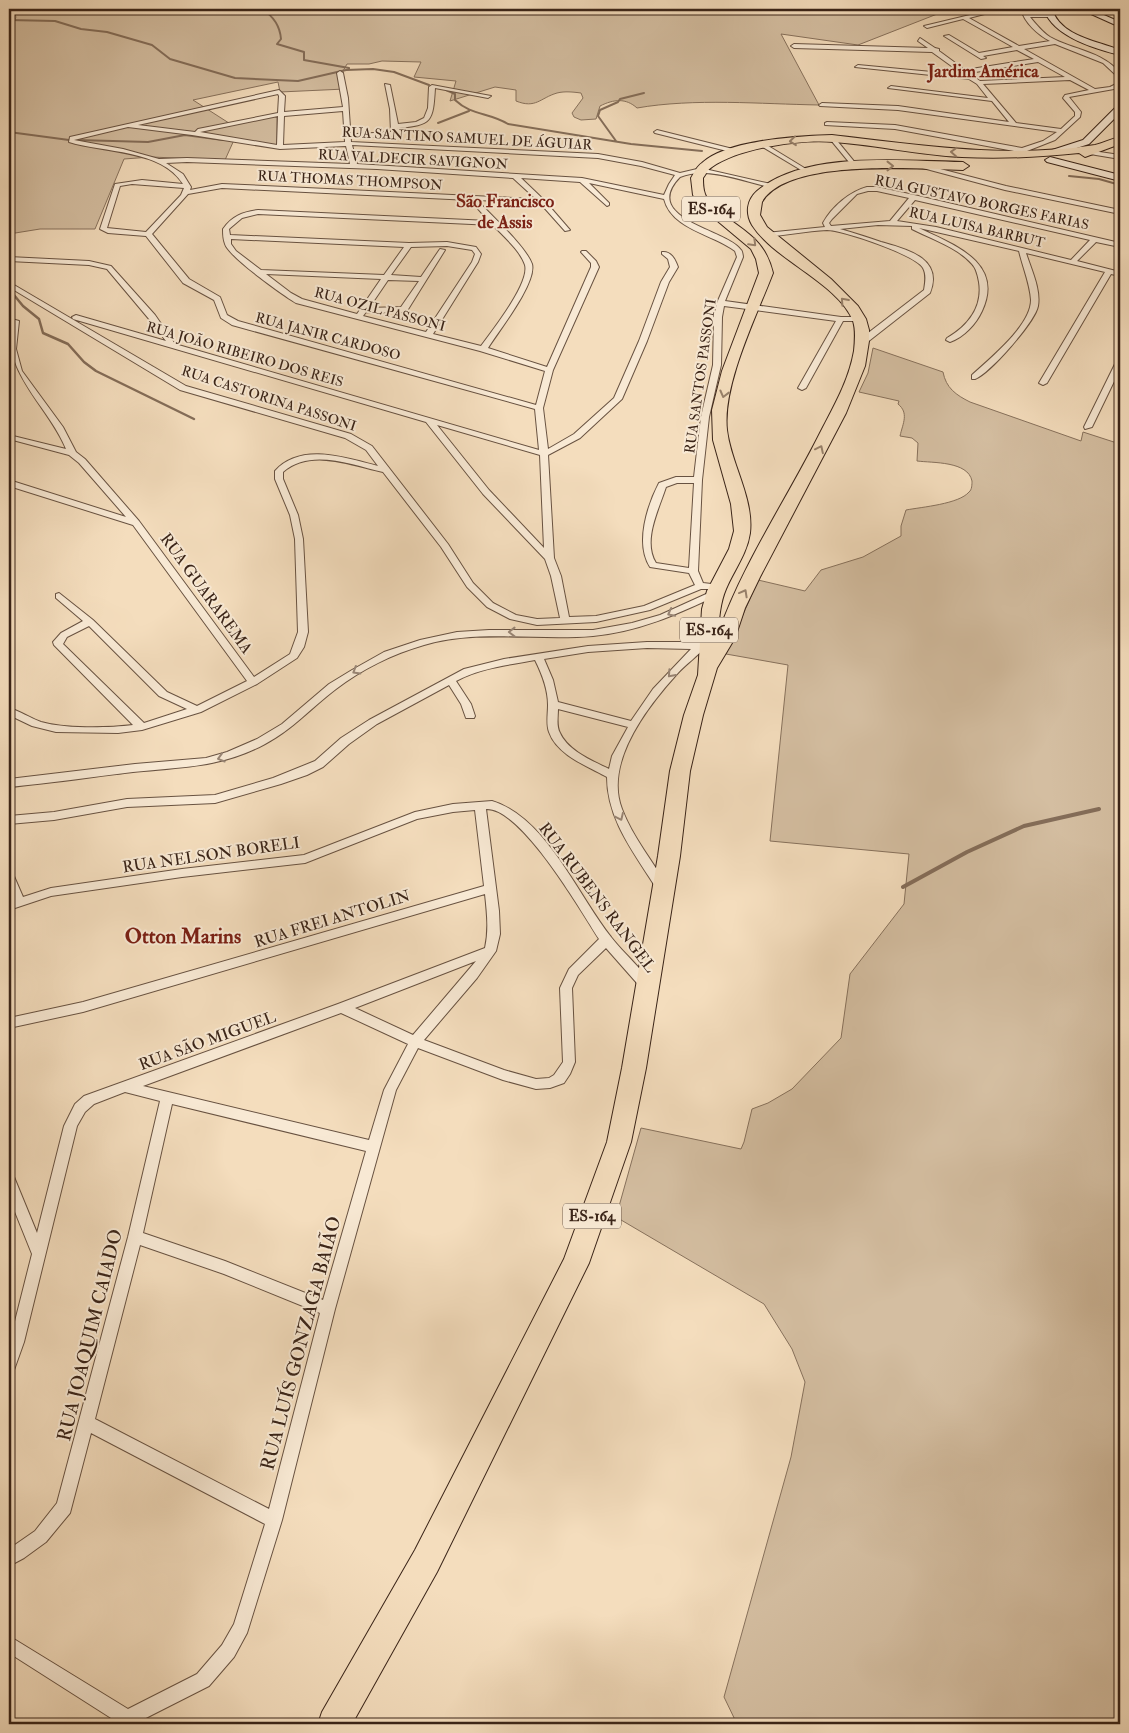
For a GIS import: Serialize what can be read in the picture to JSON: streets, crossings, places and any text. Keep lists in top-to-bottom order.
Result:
{
  "streets": {
    "highway": ["ES-164"],
    "street": [
      "RUA SANTINO SAMUEL DE ÁGUIAR",
      "RUA VALDECIR SAVIGNON",
      "RUA THOMAS THOMPSON",
      "RUA GUSTAVO BORGES FARIAS",
      "RUA LUISA BARBUT",
      "RUA OZIL PASSONI",
      "RUA JANIR CARDOSO",
      "RUA JOÃO RIBEIRO DOS REIS",
      "RUA SANTOS PASSONI",
      "RUA CASTORINA PASSONI",
      "RUA GUARAREMA",
      "RUA NELSON BORELI",
      "RUA RUBENS RANGEL",
      "RUA FREI ANTOLIN",
      "RUA SÃO MIGUEL",
      "RUA JOAQUIM CAIADO",
      "RUA LUÍS GONZAGA BAIÃO"
    ]
  },
  "crossings": [
    ["RUA VALDECIR SAVIGNON", "RUA SANTOS PASSONI"],
    ["RUA THOMAS THOMPSON", "RUA JANIR CARDOSO"],
    ["RUA GUSTAVO BORGES FARIAS", "RUA LUISA BARBUT"],
    ["ES-164", "RUA LUISA BARBUT"],
    ["ES-164", "RUA SANTOS PASSONI"],
    ["ES-164", "RUA CASTORINA PASSONI"],
    ["ES-164", "RUA RUBENS RANGEL"],
    ["RUA JOÃO RIBEIRO DOS REIS", "RUA CASTORINA PASSONI"],
    ["RUA SANTOS PASSONI", "RUA CASTORINA PASSONI"],
    ["RUA NELSON BORELI", "RUA RUBENS RANGEL"],
    ["RUA SÃO MIGUEL", "RUA LUÍS GONZAGA BAIÃO"]
  ],
  "districts": ["Jardim América", "São Francisco de Assis", "Otton Marins"]
}
